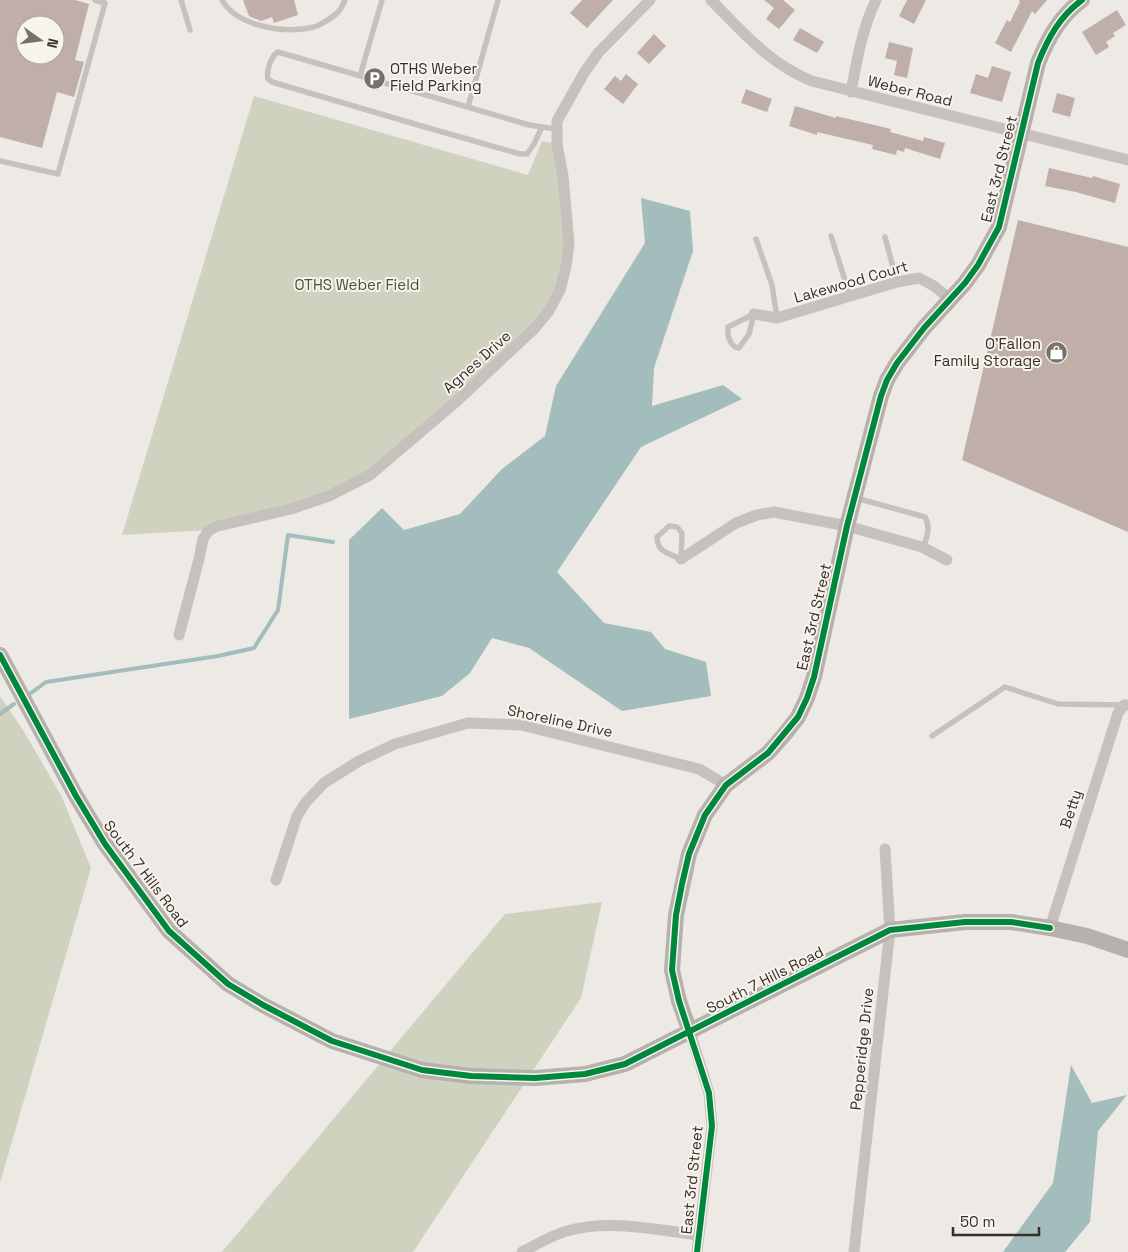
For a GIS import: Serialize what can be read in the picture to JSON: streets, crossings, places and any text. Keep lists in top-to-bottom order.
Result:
{
  "streets": {
    "street": [
      "Weber Road",
      "East 3rd Street",
      "Lakewood Court",
      "Agnes Drive",
      "Shoreline Drive",
      "Betty",
      "South 7 Hills Road",
      "Pepperidge Drive"
    ]
  },
  "crossings": [
    ["Weber Road", "East 3rd Street"],
    ["East 3rd Street", "Lakewood Court"],
    ["East 3rd Street", "Shoreline Drive"],
    ["East 3rd Street", "South 7 Hills Road"],
    ["Betty", "South 7 Hills Road"],
    ["South 7 Hills Road", "Pepperidge Drive"]
  ],
  "parks": ["OTHS Weber Field"],
  "places": {
    "parking": ["OTHS Weber Field Parking"],
    "shop": ["O'Fallon Family Storage"]
  },
  "scale_bar": "50 m",
  "north": "right"
}
